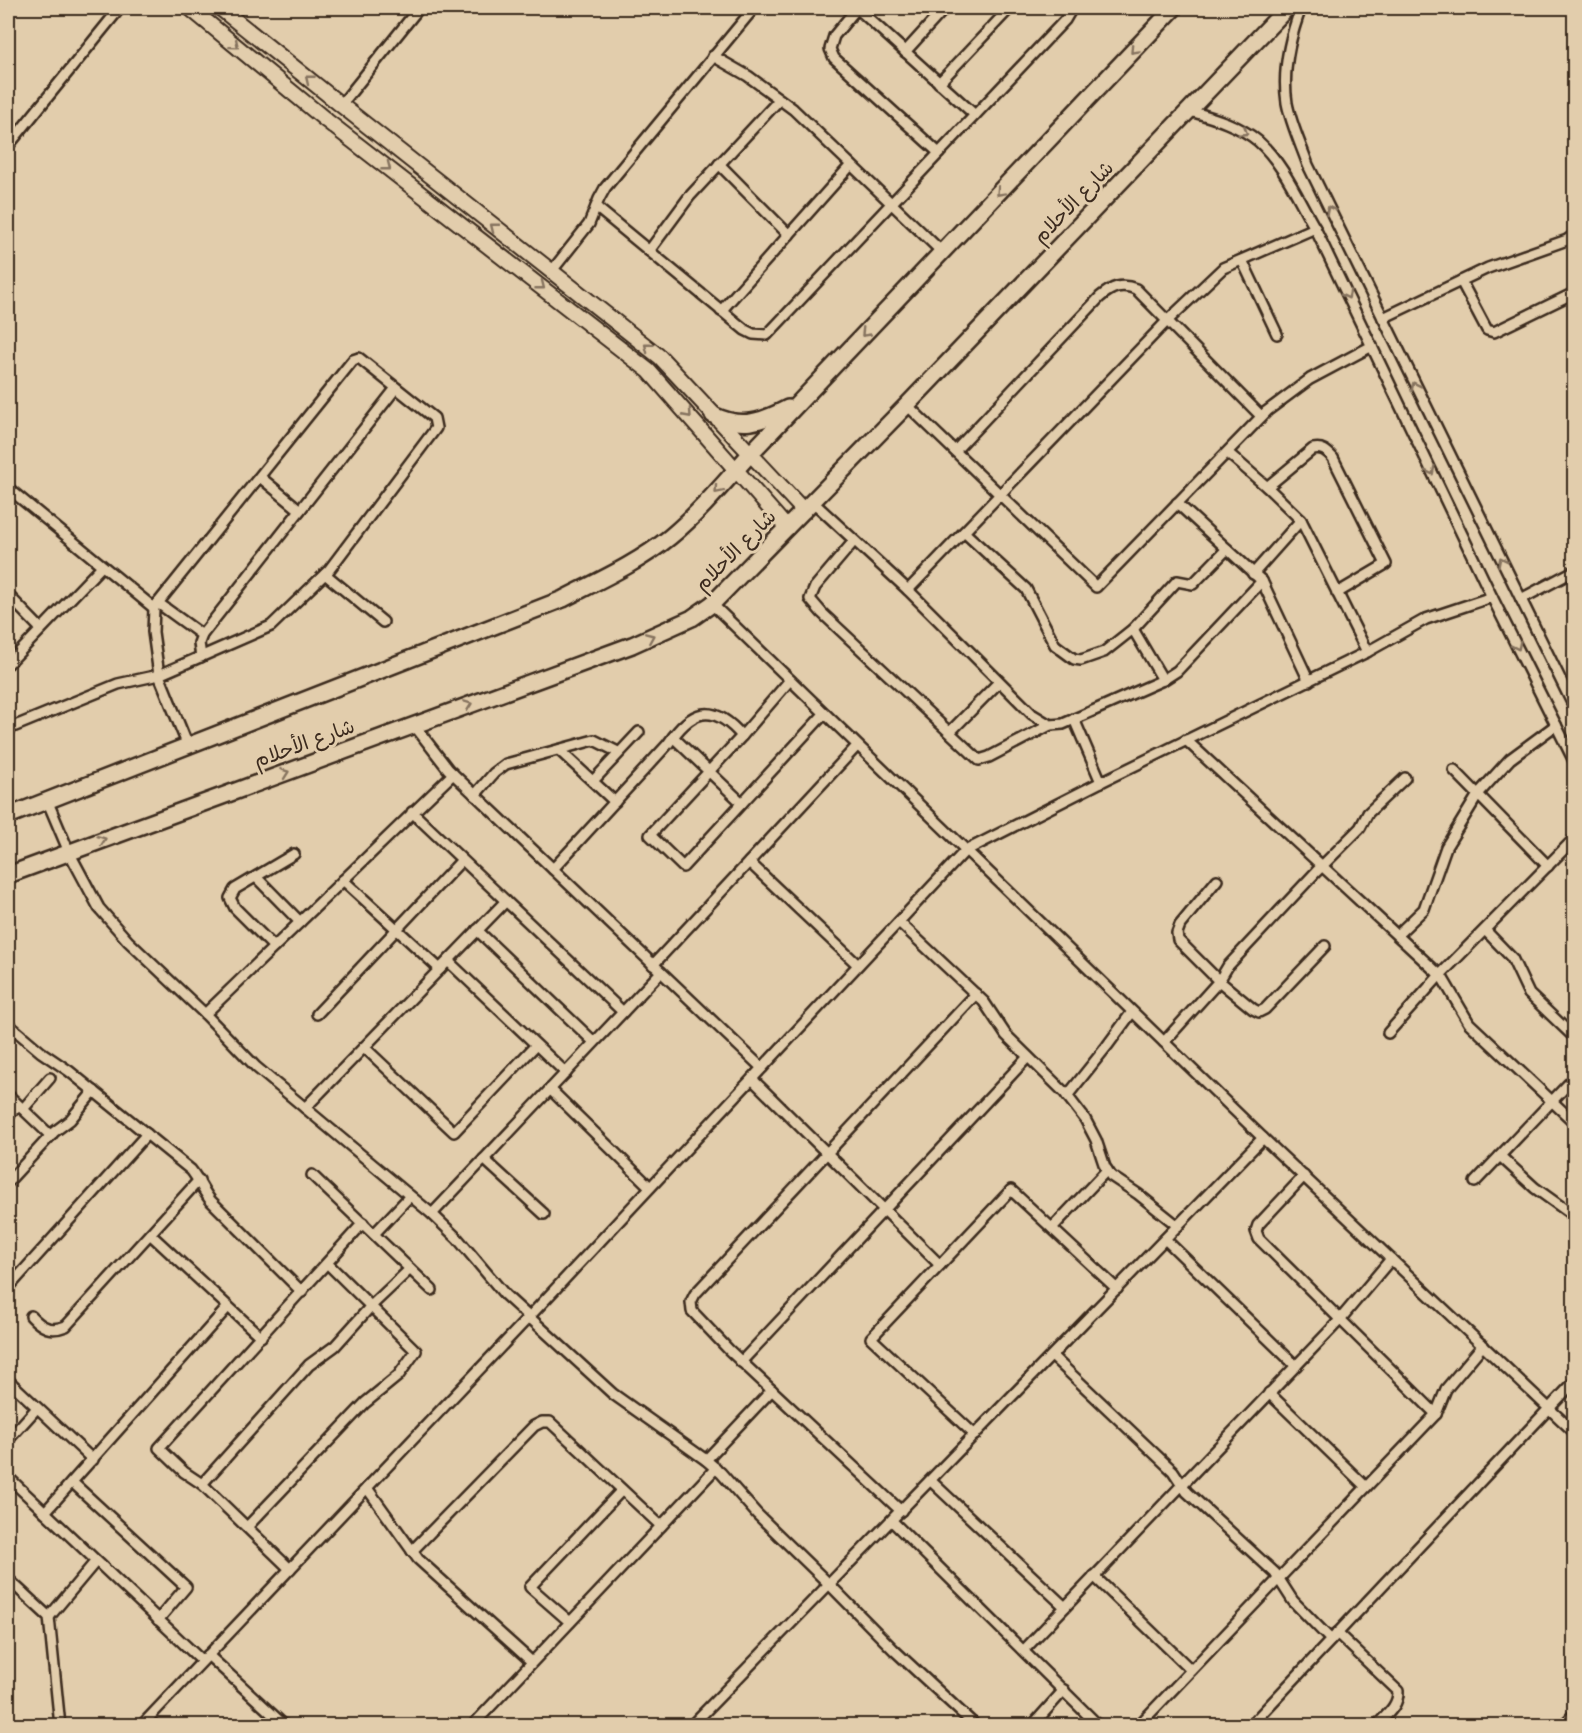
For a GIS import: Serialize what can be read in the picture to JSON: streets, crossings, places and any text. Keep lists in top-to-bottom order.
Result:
{
  "streets": {
    "main road": ["شارع الأحلام"]
  }
}
